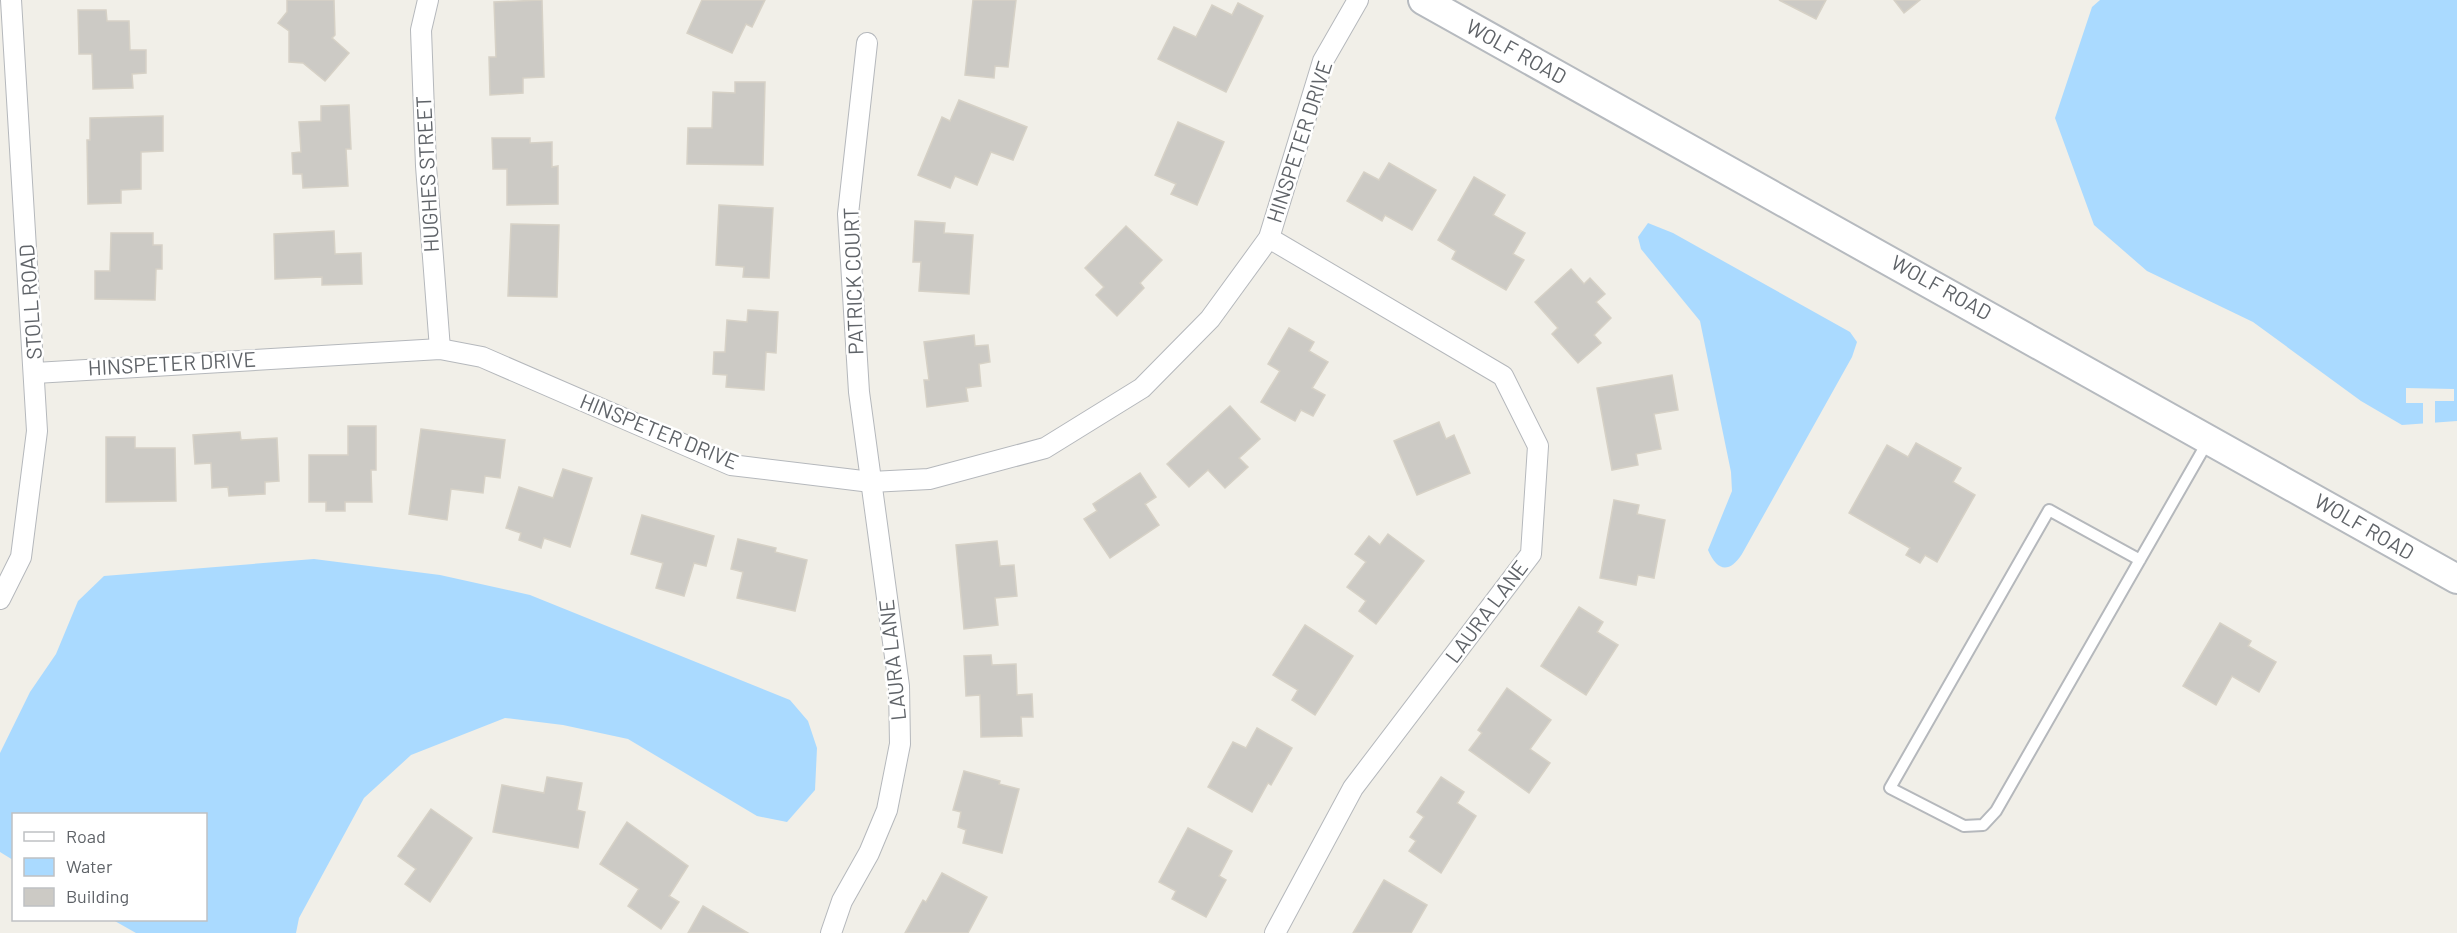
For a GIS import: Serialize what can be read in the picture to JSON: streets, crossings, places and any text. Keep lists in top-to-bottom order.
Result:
{
  "streets": {
    "main road": ["WOLF ROAD"],
    "street": [
      "HINSPETER DRIVE",
      "HUGHES STREET",
      "PATRICK COURT",
      "STOLL ROAD",
      "LAURA LANE"
    ]
  },
  "crossings": [
    ["HINSPETER DRIVE", "HUGHES STREET"],
    ["HINSPETER DRIVE", "PATRICK COURT"],
    ["HINSPETER DRIVE", "STOLL ROAD"],
    ["HINSPETER DRIVE", "LAURA LANE"],
    ["PATRICK COURT", "LAURA LANE"]
  ],
  "legend": ["Road", "Water", "Building"]
}
